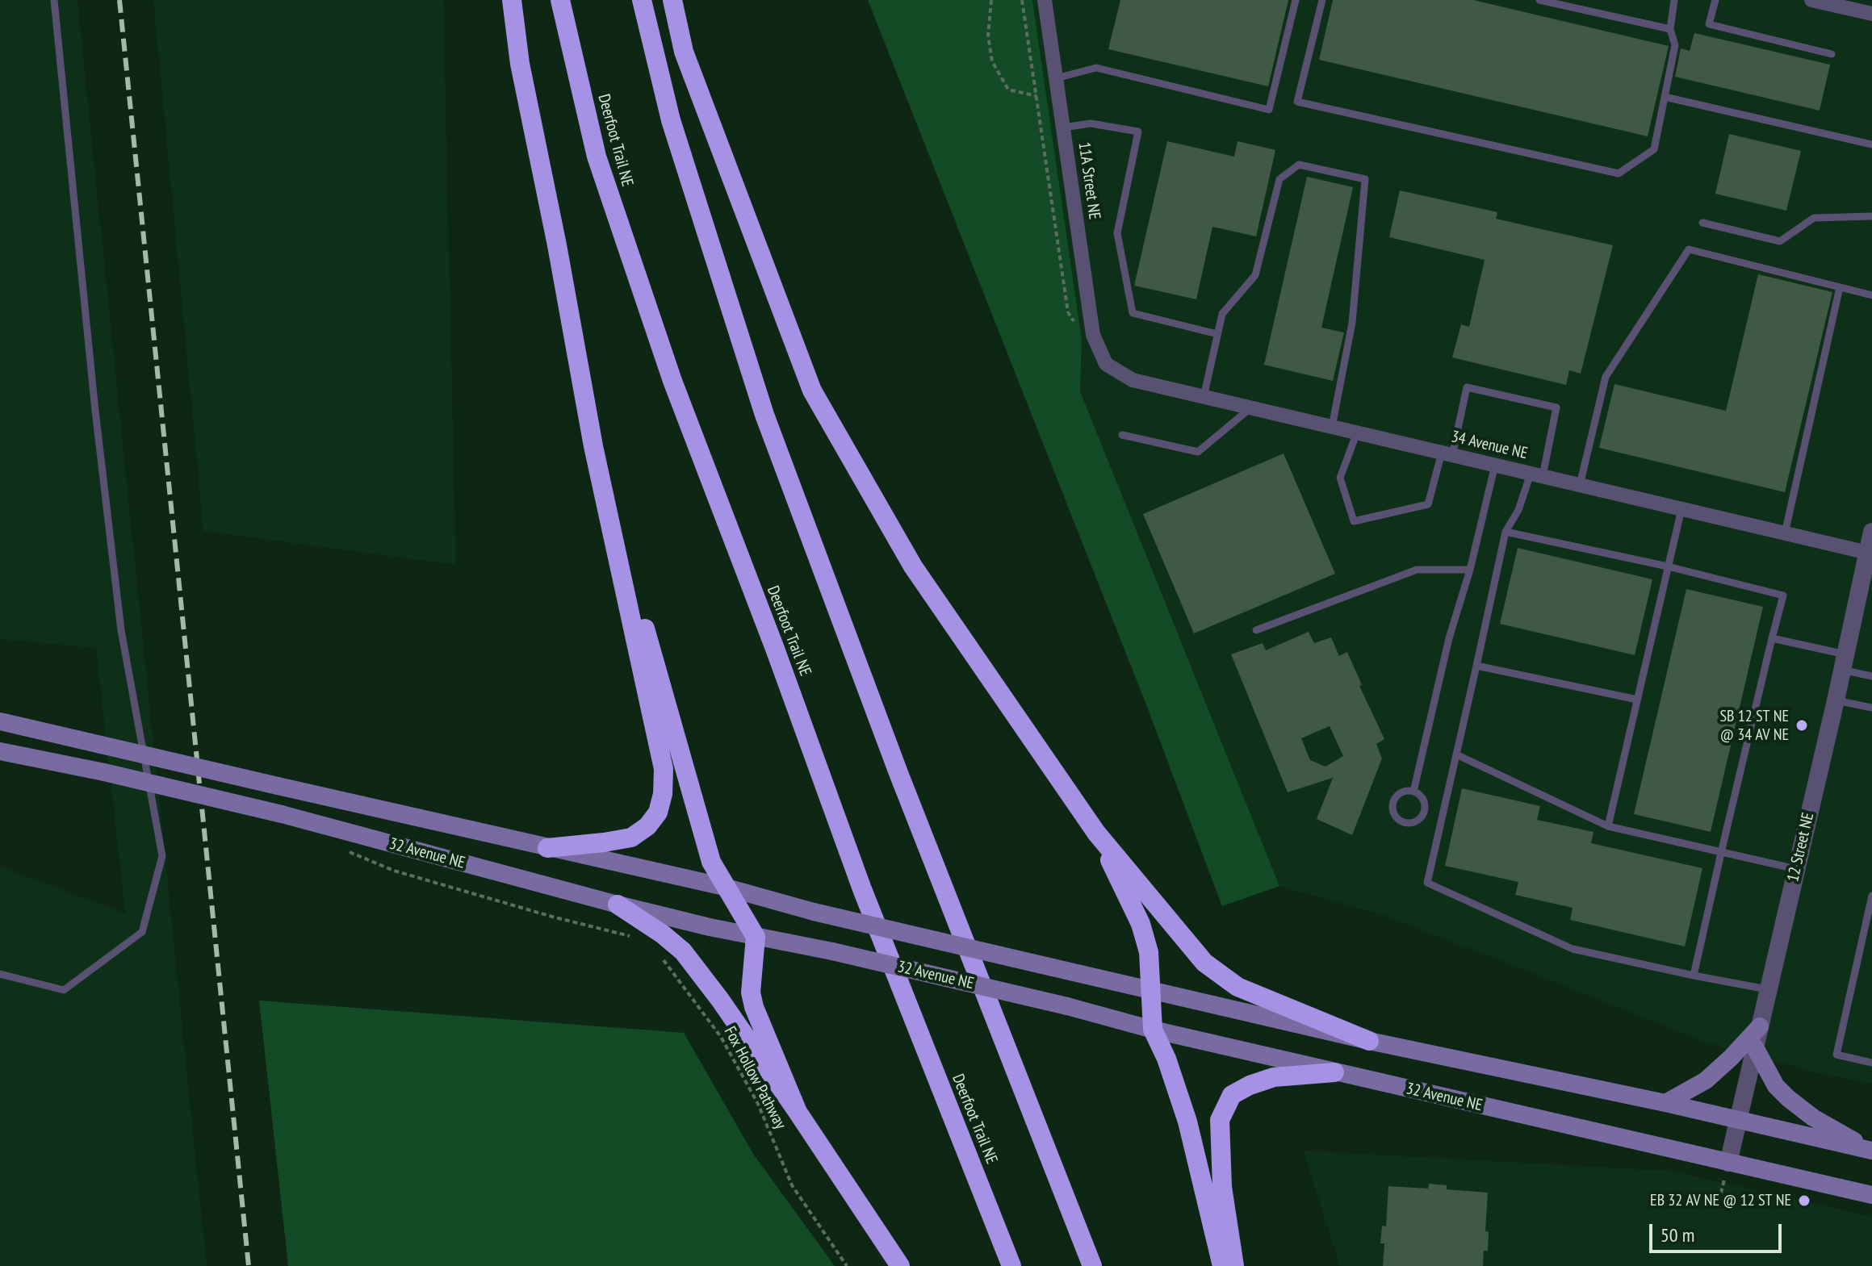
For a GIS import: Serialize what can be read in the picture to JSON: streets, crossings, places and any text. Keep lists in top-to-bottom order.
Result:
{
  "streets": {
    "highway": ["Deerfoot Trail NE"],
    "main road": ["32 Avenue NE"],
    "street": ["11A Street NE", "34 Avenue NE", "12 Street NE"],
    "path": ["Fox Hollow Pathway"]
  },
  "crossings": [
    ["11A Street NE", "34 Avenue NE"],
    ["34 Avenue NE", "12 Street NE"],
    ["12 Street NE", "32 Avenue NE"]
  ],
  "places": ["SB 12 ST NE @ 34 AV NE", "EB 32 AV NE @ 12 ST NE"],
  "scale_bar": "50 m"
}
